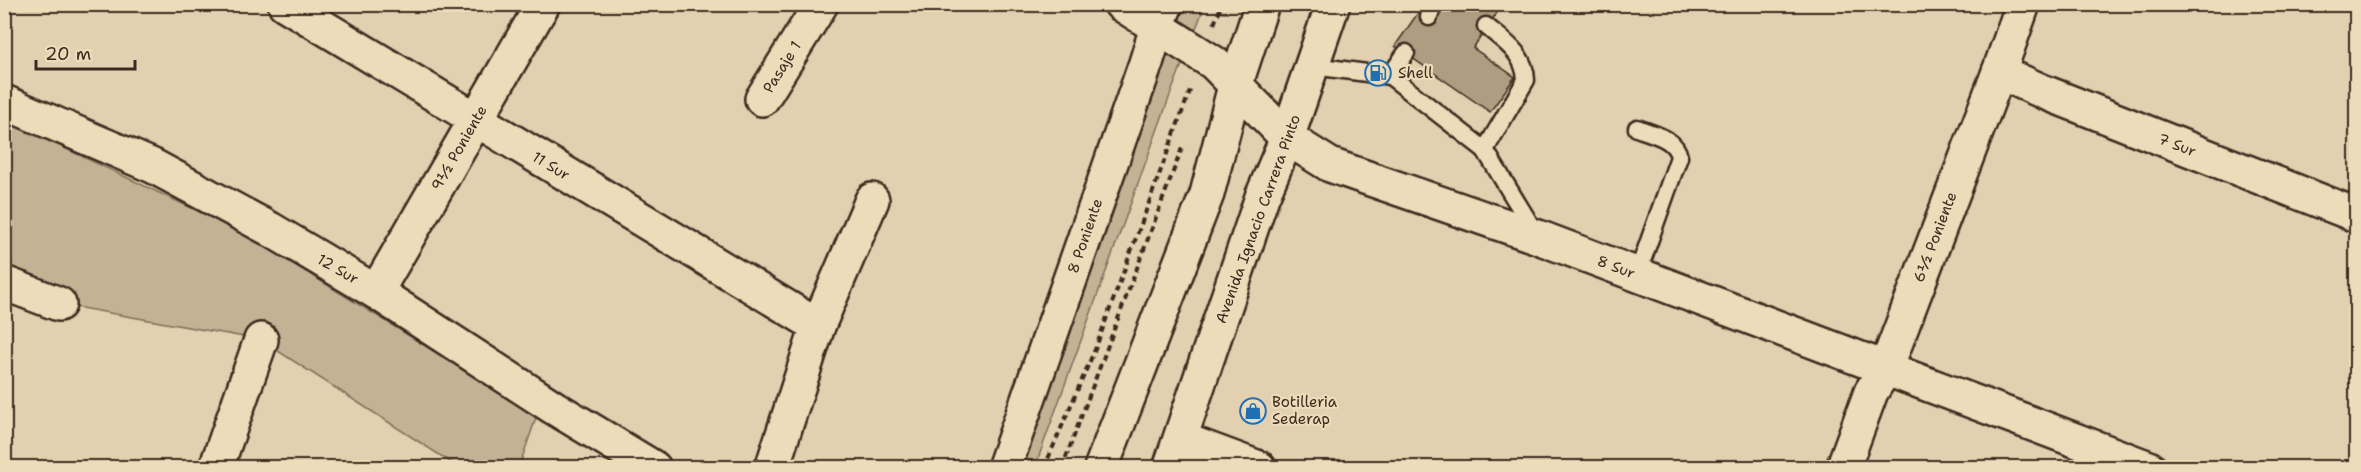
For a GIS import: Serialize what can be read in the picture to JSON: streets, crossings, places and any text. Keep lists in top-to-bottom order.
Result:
{
  "streets": {
    "street": [
      "Pasaje 1",
      "7 Sur",
      "9½ Poniente",
      "11 Sur",
      "Avenida Ignacio Carrera Pinto",
      "8 Poniente",
      "6½ Poniente",
      "8 Sur",
      "12 Sur"
    ]
  },
  "crossings": [
    ["7 Sur", "6½ Poniente"],
    ["9½ Poniente", "11 Sur"],
    ["9½ Poniente", "12 Sur"],
    ["Avenida Ignacio Carrera Pinto", "8 Sur"],
    ["8 Poniente", "8 Sur"],
    ["6½ Poniente", "8 Sur"]
  ],
  "places": {
    "fuel station": ["Shell"],
    "shop": ["Botilleria Sederap"]
  },
  "scale_bar": "20 m"
}
